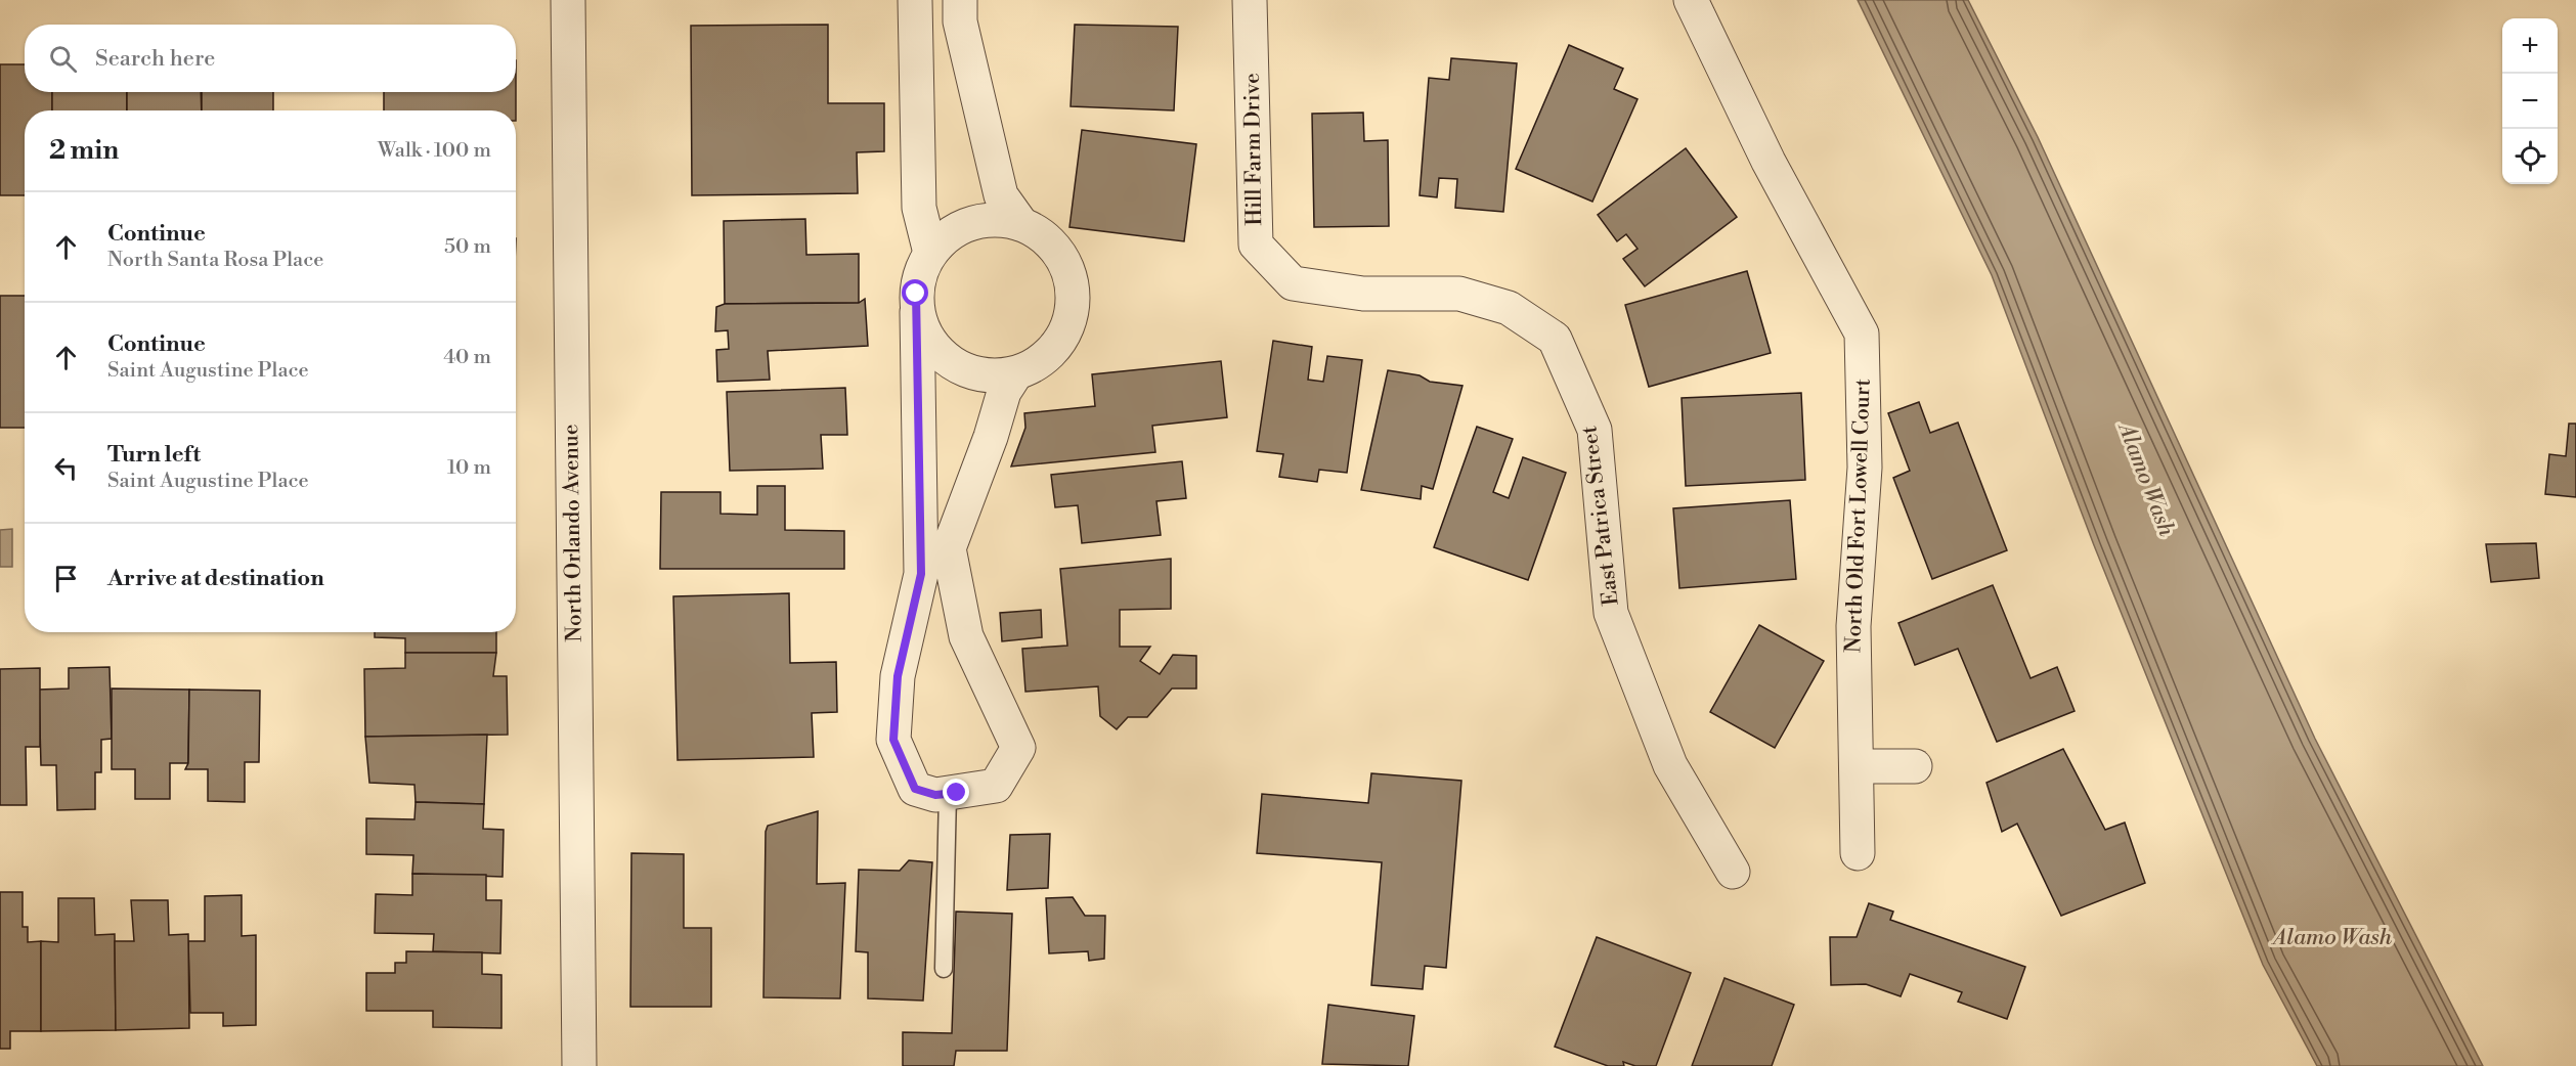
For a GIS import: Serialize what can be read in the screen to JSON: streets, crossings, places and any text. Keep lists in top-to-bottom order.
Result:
{
  "streets": {
    "street": [
      "Hill Farm Drive",
      "East Patrica Street",
      "North Old Fort Lowell Court",
      "North Orlando Avenue"
    ]
  },
  "crossings": [
    ["Hill Farm Drive", "East Patrica Street"]
  ],
  "water": ["Alamo Wash"],
  "page": {
    "map_buttons": ["+", "−"],
    "search": "Search here",
    "heading": ["2 min", "Walk · 100 m"],
    "list": [
      ["Continue", "North Santa Rosa Place", "50 m"],
      ["Continue", "Saint Augustine Place", "40 m"],
      ["Turn left", "Saint Augustine Place", "10 m"],
      "Arrive at destination"
    ]
  }
}
